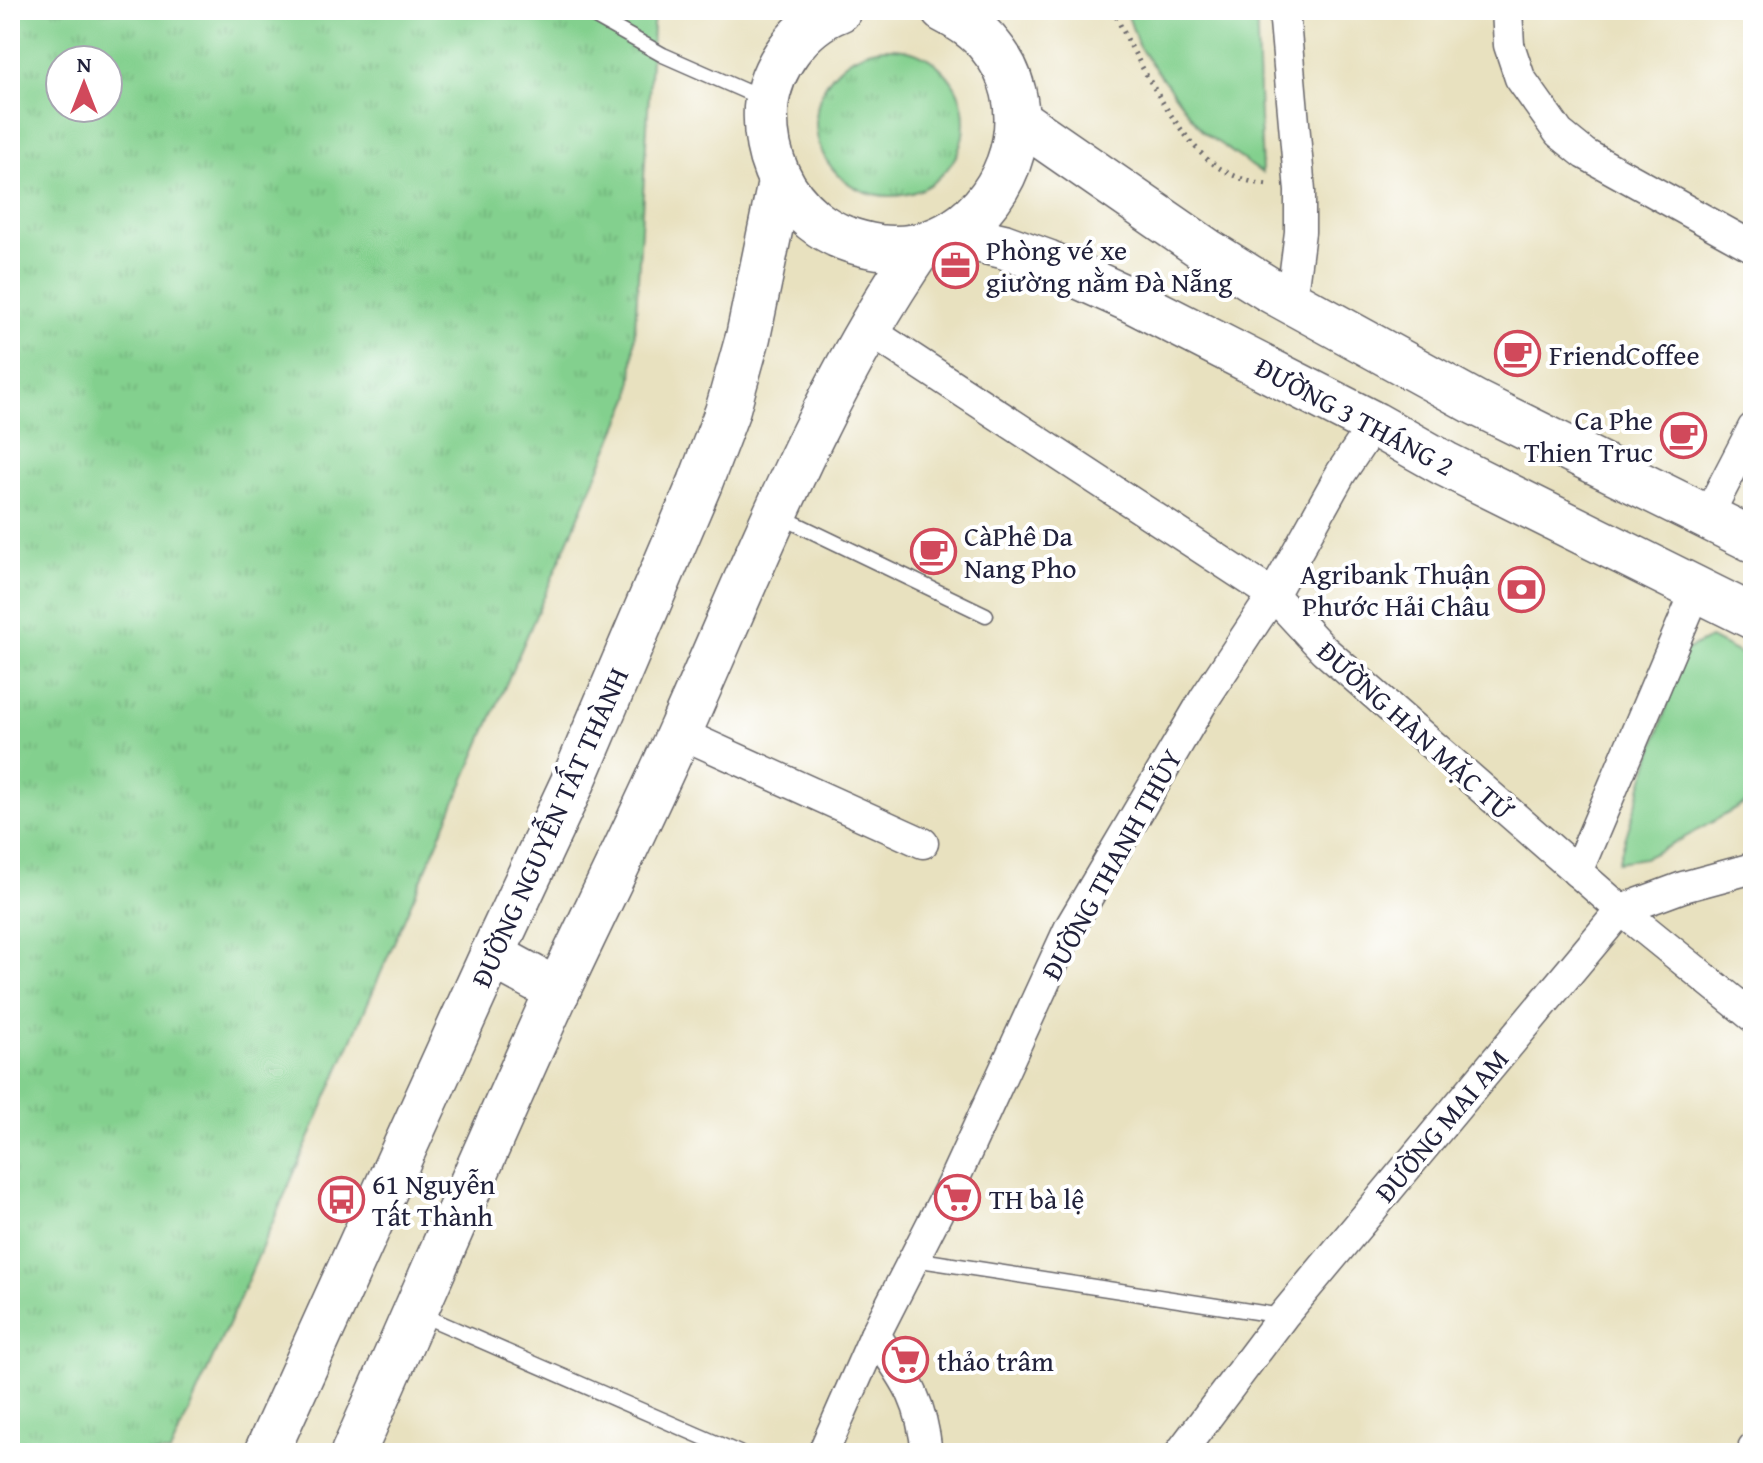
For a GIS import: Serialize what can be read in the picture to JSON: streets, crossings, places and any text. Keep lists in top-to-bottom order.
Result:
{
  "streets": {
    "main road": ["ĐƯỜNG 3 THÁNG 2", "ĐƯỜNG NGUYỄN TẤT THÀNH"],
    "street": ["ĐƯỜNG HÀN MẶC TỬ", "ĐƯỜNG THANH THỦY", "ĐƯỜNG MAI AM"]
  },
  "crossings": [
    ["ĐƯỜNG 3 THÁNG 2", "ĐƯỜNG NGUYỄN TẤT THÀNH"],
    ["ĐƯỜNG 3 THÁNG 2", "ĐƯỜNG THANH THỦY"],
    ["ĐƯỜNG HÀN MẶC TỬ", "ĐƯỜNG THANH THỦY"],
    ["ĐƯỜNG HÀN MẶC TỬ", "ĐƯỜNG MAI AM"]
  ],
  "places": {
    "office": ["Phòng vé xe giường nằm Đà Nẵng"],
    "cafe": ["FriendCoffee", "Ca Phe Thien Truc", "CàPhê Da Nang Pho"],
    "bank": ["Agribank Thuận Phước Hải Châu"],
    "supermarket": ["TH bà lệ", "thảo trâm"],
    "bus stop": ["61 Nguyễn Tất Thành"]
  },
  "north": "top"
}
